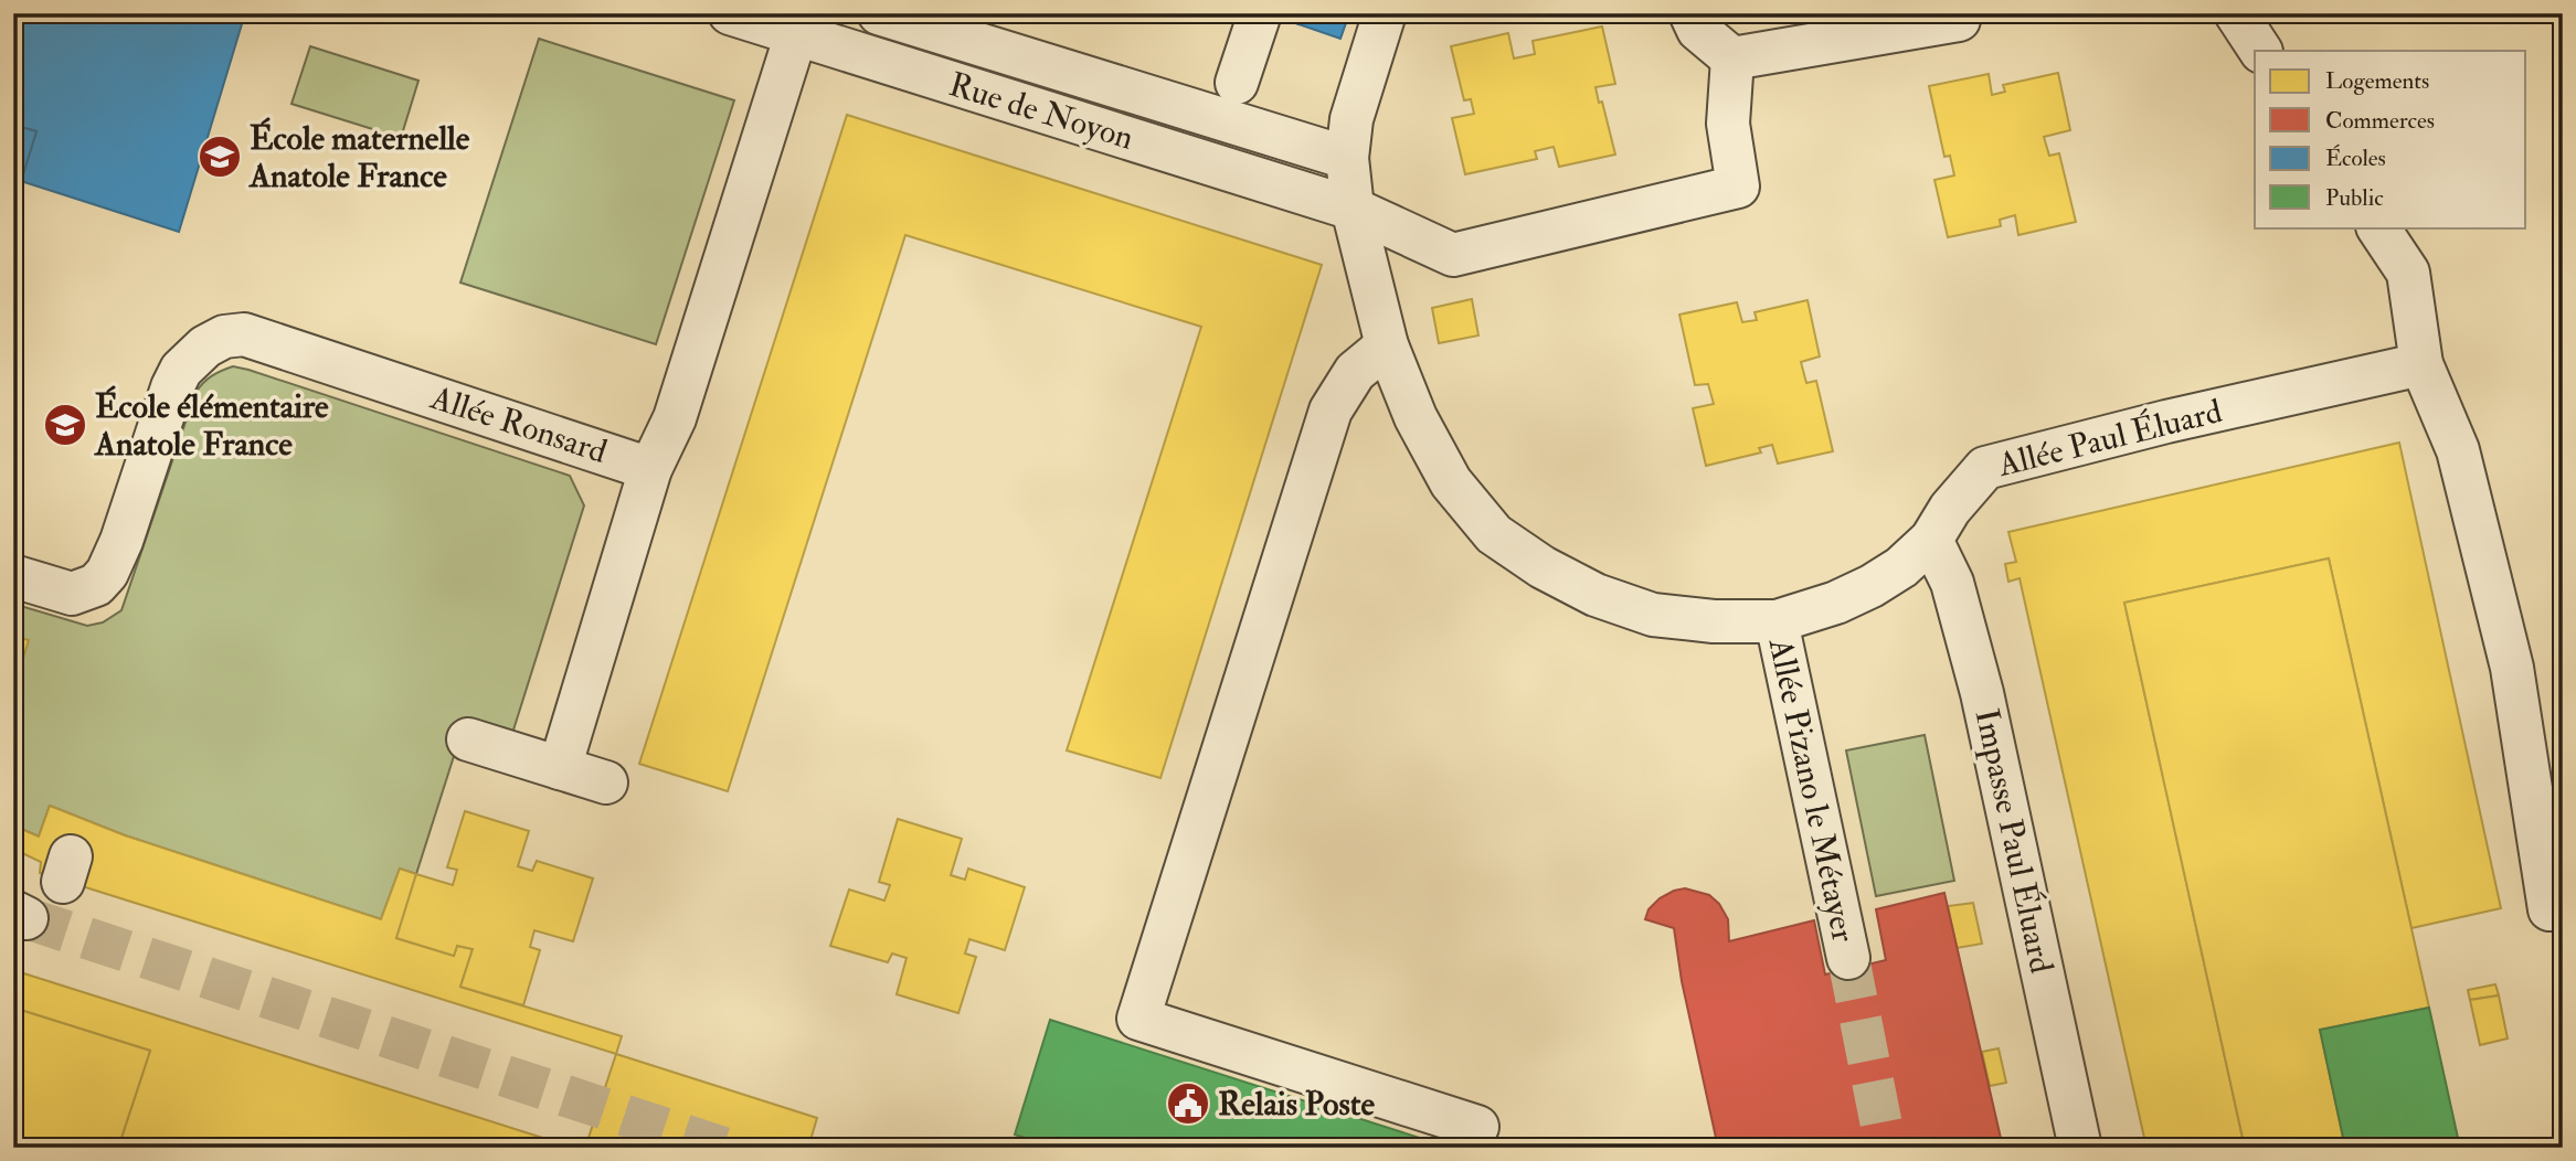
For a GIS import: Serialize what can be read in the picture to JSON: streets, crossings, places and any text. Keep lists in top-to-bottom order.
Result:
{
  "streets": {
    "street": [
      "Rue de Noyon",
      "Allée Ronsard",
      "Allée Paul Éluard",
      "Allée Pizano le Métayer",
      "Impasse Paul Éluard"
    ]
  },
  "crossings": [
    ["Rue de Noyon", "Allée Ronsard"],
    ["Rue de Noyon", "Allée Paul Éluard"],
    ["Allée Paul Éluard", "Allée Pizano le Métayer"],
    ["Allée Paul Éluard", "Impasse Paul Éluard"]
  ],
  "places": {
    "school or university": ["École maternelle Anatole France", "École élémentaire Anatole France"],
    "public building": ["Relais Poste"]
  },
  "legend": [
    "Logements",
    "Commerces",
    "Écoles",
    "Public"
  ]
}
